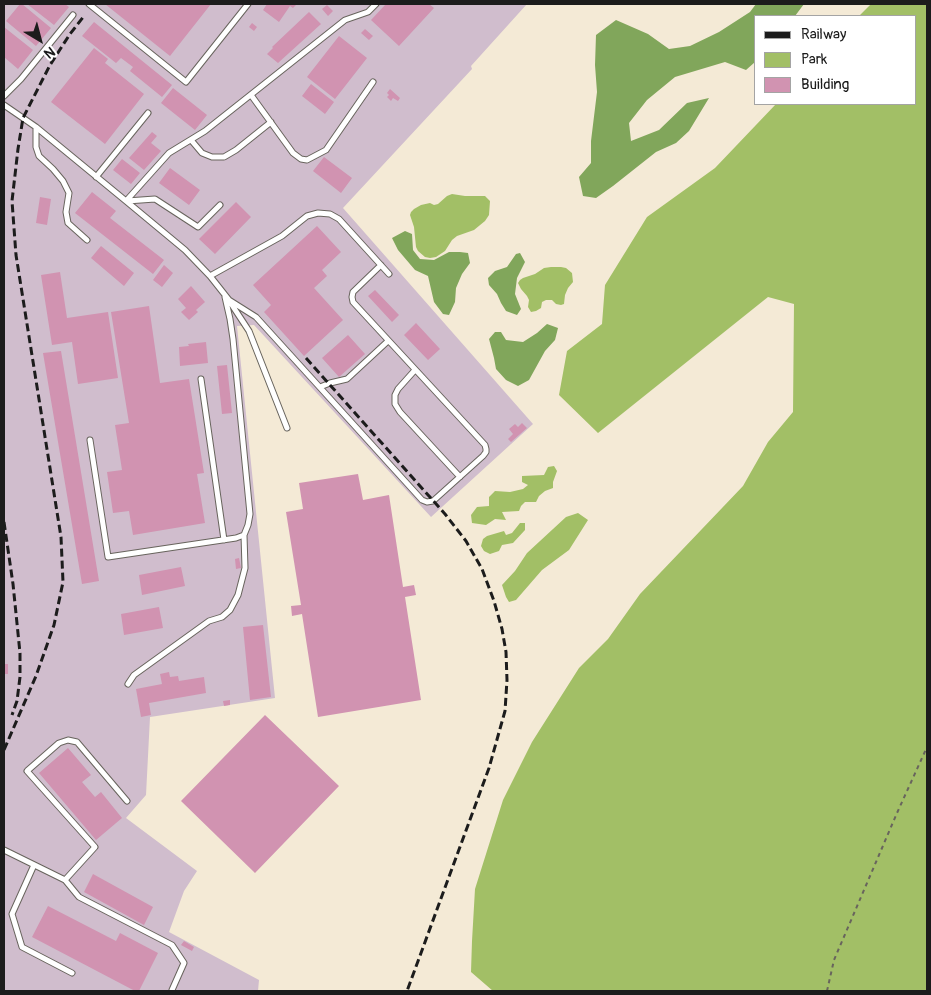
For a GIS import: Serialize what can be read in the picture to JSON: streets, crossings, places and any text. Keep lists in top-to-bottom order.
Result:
{
  "legend": ["Railway", "Park", "Building"],
  "north": "bottom right"
}
